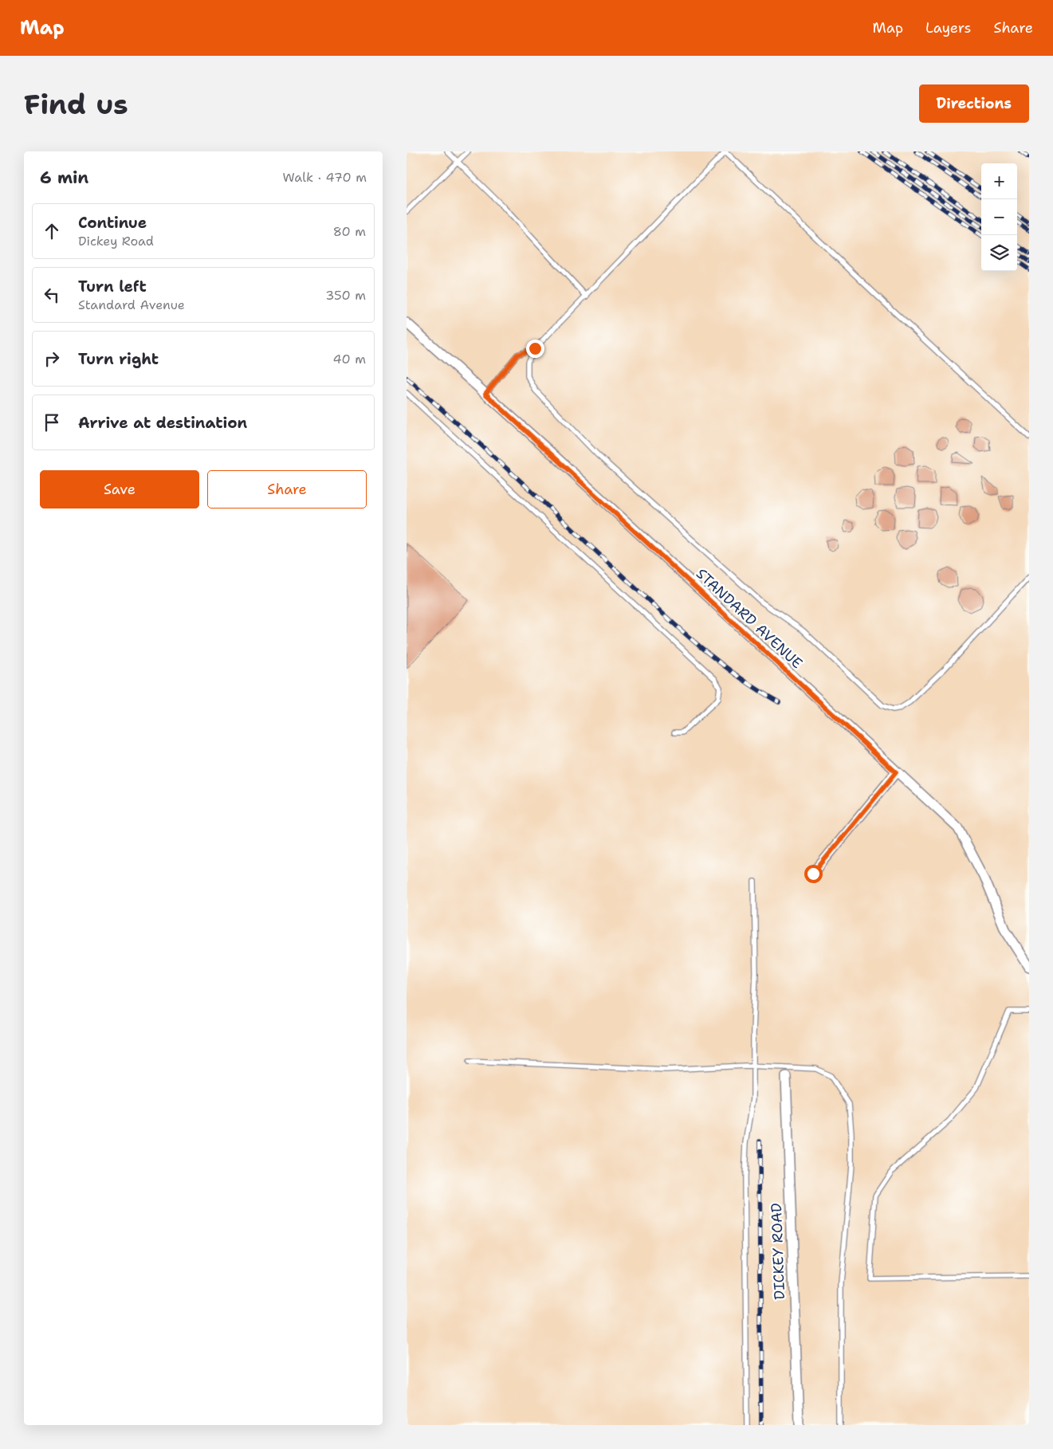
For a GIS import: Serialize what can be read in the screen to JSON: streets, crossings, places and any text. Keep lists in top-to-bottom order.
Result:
{
  "streets": {
    "street": ["STANDARD AVENUE", "DICKEY ROAD"]
  },
  "page": {
    "header": "Map",
    "nav": ["Map", "Layers", "Share"],
    "buttons": [
      "Directions",
      ["Save", "Share"]
    ],
    "title": "Find us",
    "heading": ["6 min", "Walk · 470 m"],
    "map_buttons": ["+", "−"],
    "list": [
      ["Continue", "Dickey Road", "80 m"],
      ["Turn left", "Standard Avenue", "350 m"],
      ["Turn right", "40 m"],
      "Arrive at destination"
    ]
  }
}
